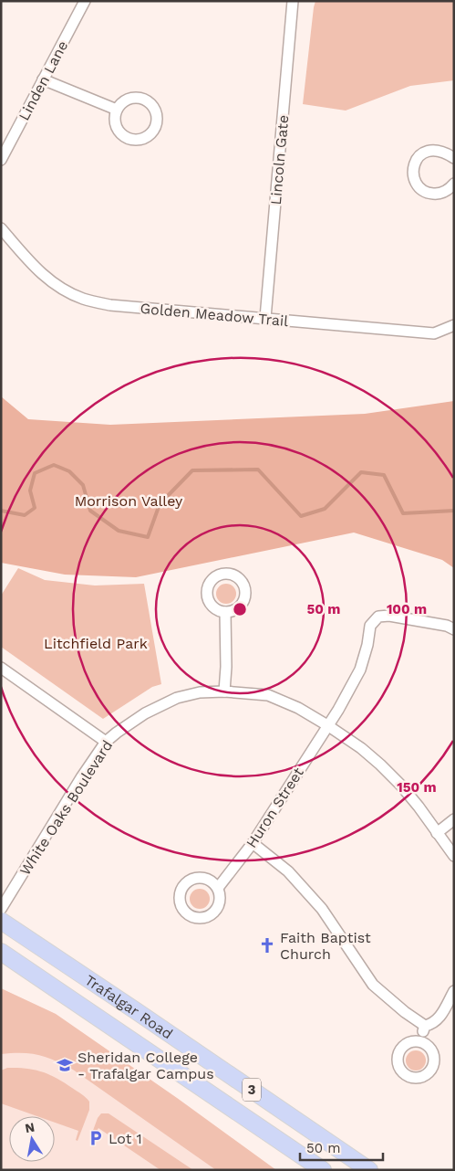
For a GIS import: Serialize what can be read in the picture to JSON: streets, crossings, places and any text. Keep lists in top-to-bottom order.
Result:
{
  "streets": {
    "main road": ["Trafalgar Road", "3"],
    "street": [
      "Linden Lane",
      "Lincoln Gate",
      "Golden Meadow Trail",
      "White Oaks Boulevard",
      "Huron Street"
    ]
  },
  "crossings": [
    ["Lincoln Gate", "Golden Meadow Trail"],
    ["White Oaks Boulevard", "Huron Street"]
  ],
  "parks": ["Morrison Valley", "Litchfield Park"],
  "places": {
    "church": ["Faith Baptist Church"],
    "school or university": ["Sheridan College - Trafalgar Campus"],
    "parking": ["Lot 1"]
  },
  "scale_bar": "50 m",
  "north": "top",
  "rings": ["50 m", "100 m", "150 m"]
}
